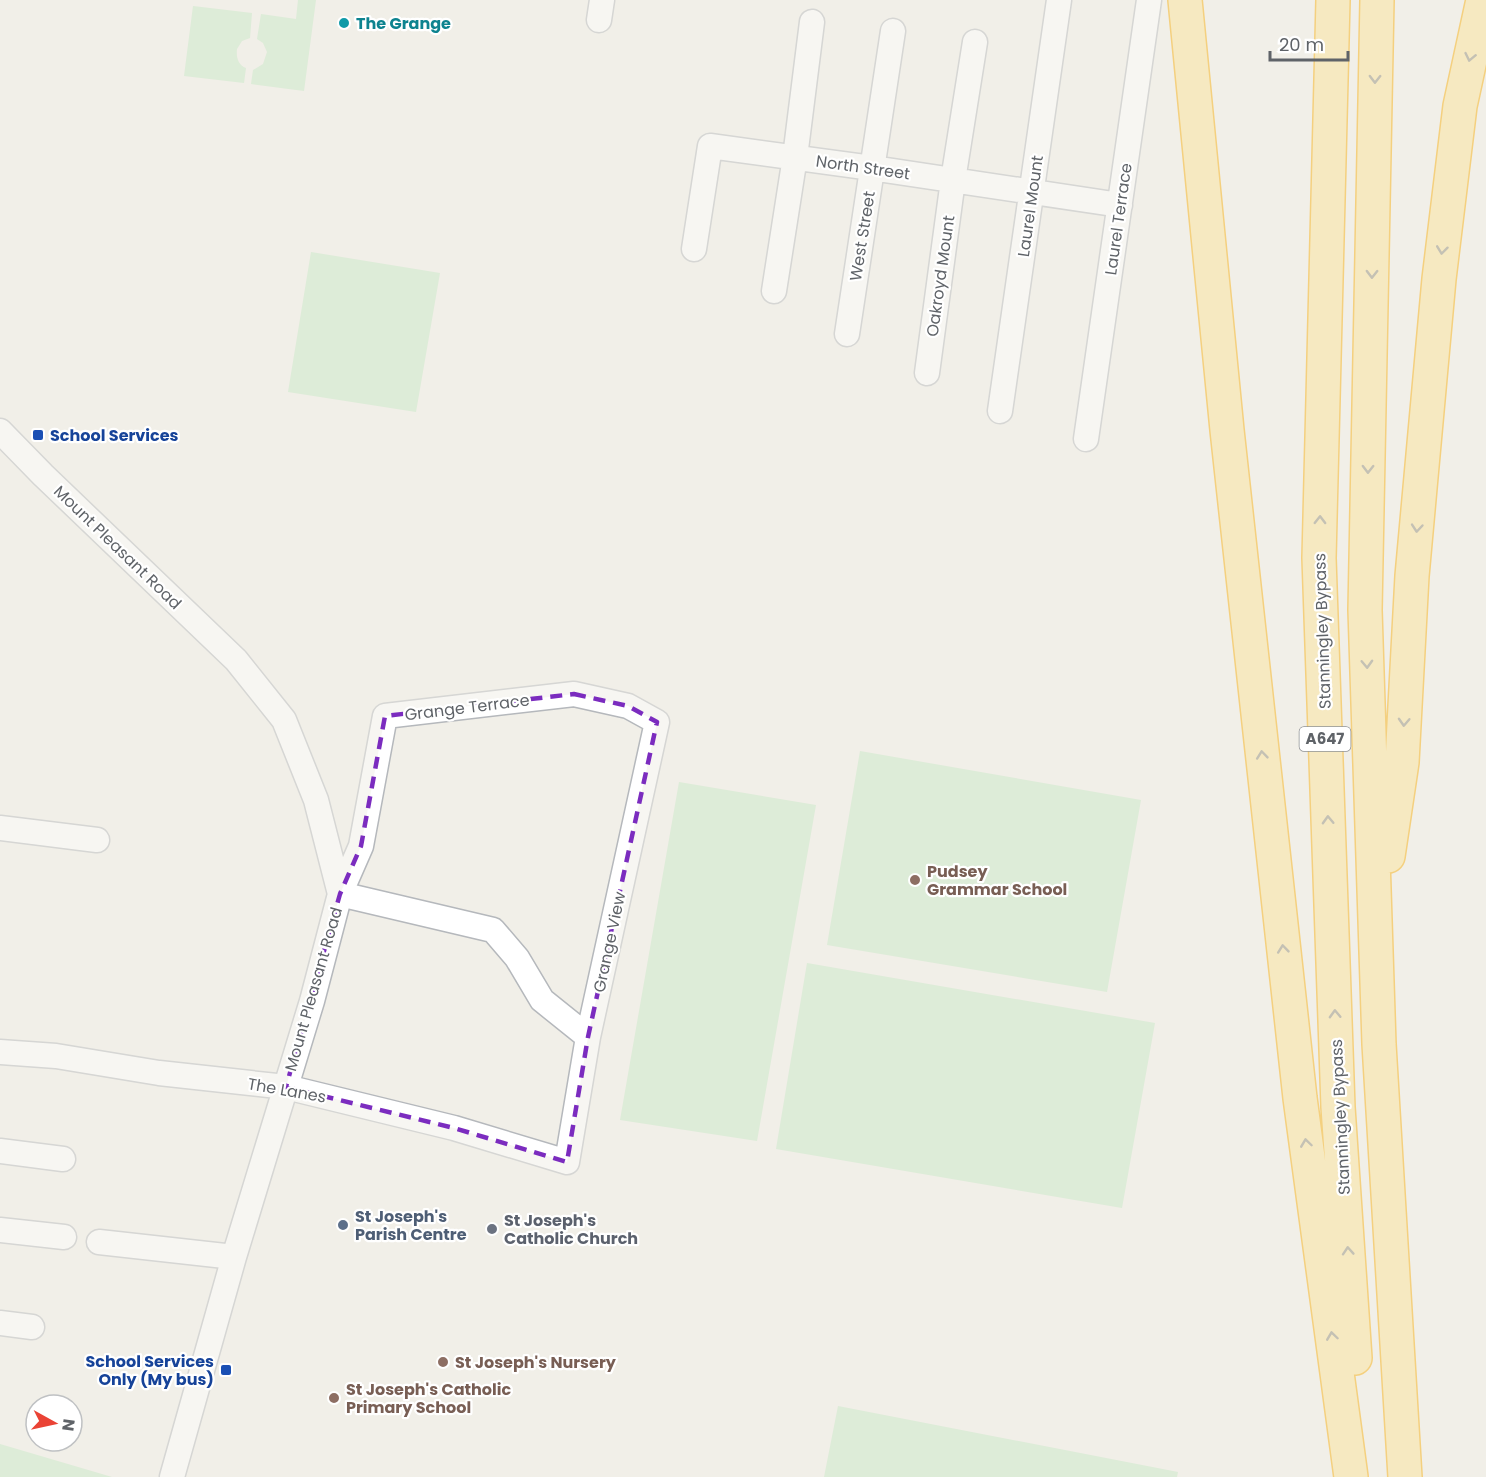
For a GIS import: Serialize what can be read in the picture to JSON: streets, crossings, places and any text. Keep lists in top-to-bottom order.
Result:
{
  "streets": {
    "highway": ["Stanningley Bypass", "A647"],
    "street": [
      "North Street",
      "Laurel Mount",
      "Laurel Terrace",
      "West Street",
      "Oakroyd Mount",
      "Mount Pleasant Road",
      "Grange Terrace",
      "Grange View",
      "The Lanes"
    ]
  },
  "crossings": [
    ["North Street", "Laurel Mount"],
    ["North Street", "Laurel Terrace"],
    ["North Street", "West Street"],
    ["North Street", "Oakroyd Mount"],
    ["Mount Pleasant Road", "Grange Terrace"],
    ["Mount Pleasant Road", "The Lanes"],
    ["Grange Terrace", "Grange View"],
    ["Grange View", "The Lanes"]
  ],
  "places": {
    "other": [
      "The Grange",
      "Pudsey Grammar School",
      "St Joseph's Parish Centre",
      "St Joseph's Catholic Church",
      "St Joseph's Nursery",
      "St Joseph's Catholic Primary School"
    ],
    "transit": ["School Services", "School Services Only (My bus)"]
  },
  "scale_bar": "20 m",
  "north": "right"
}
